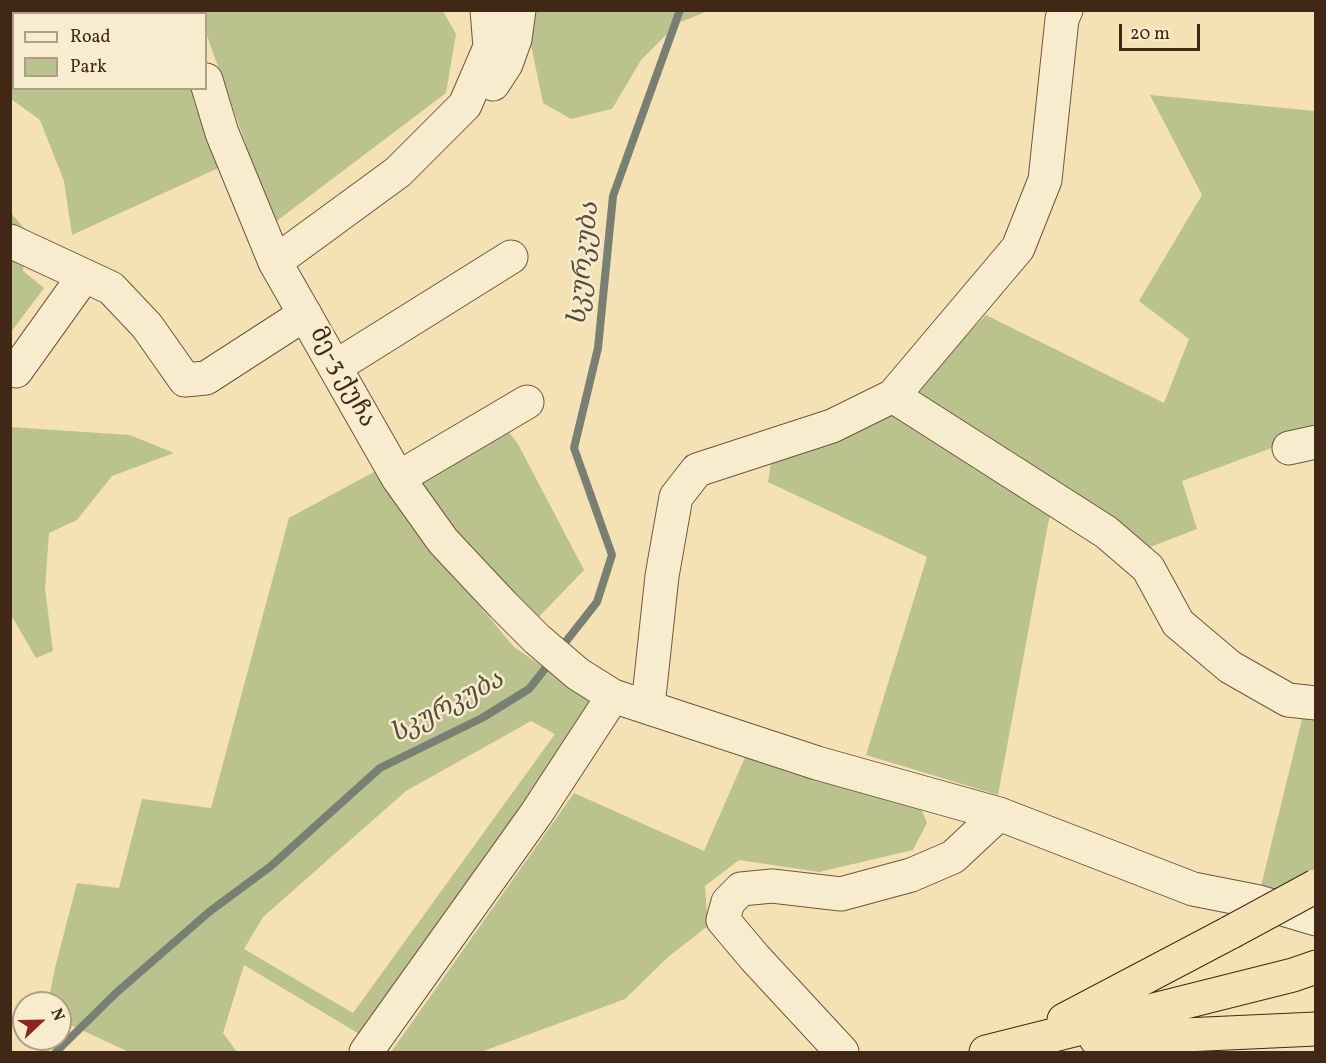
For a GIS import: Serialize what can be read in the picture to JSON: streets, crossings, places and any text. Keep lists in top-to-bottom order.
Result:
{
  "streets": {
    "street": ["მე-3 ქუჩა"]
  },
  "water": ["სკურკუბა"],
  "legend": ["Road", "Park"],
  "scale_bar": "20 m",
  "north": "right"
}
